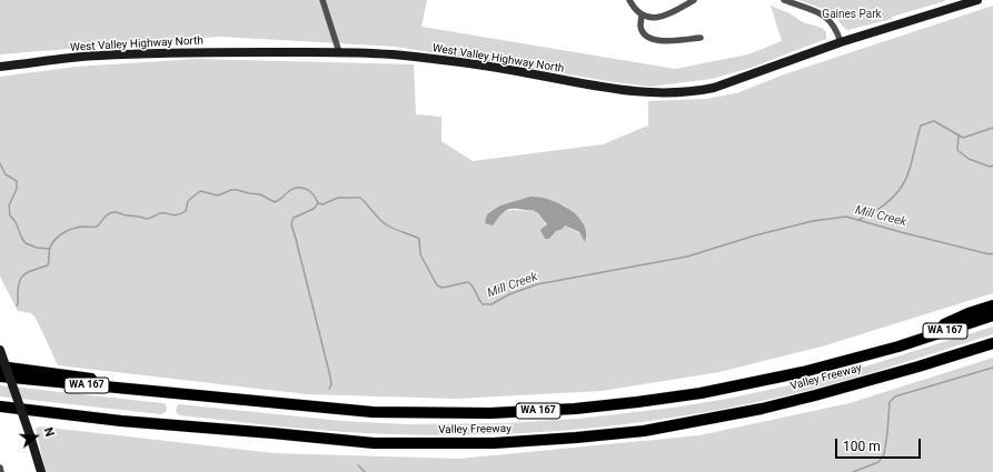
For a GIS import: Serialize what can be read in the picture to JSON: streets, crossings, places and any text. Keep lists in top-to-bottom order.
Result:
{
  "streets": {
    "highway": ["WA 167", "Valley Freeway"],
    "main road": ["West Valley Highway North"]
  },
  "water": ["Mill Creek"],
  "parks": ["Gaines Park"],
  "scale_bar": "100 m",
  "north": "right"
}
